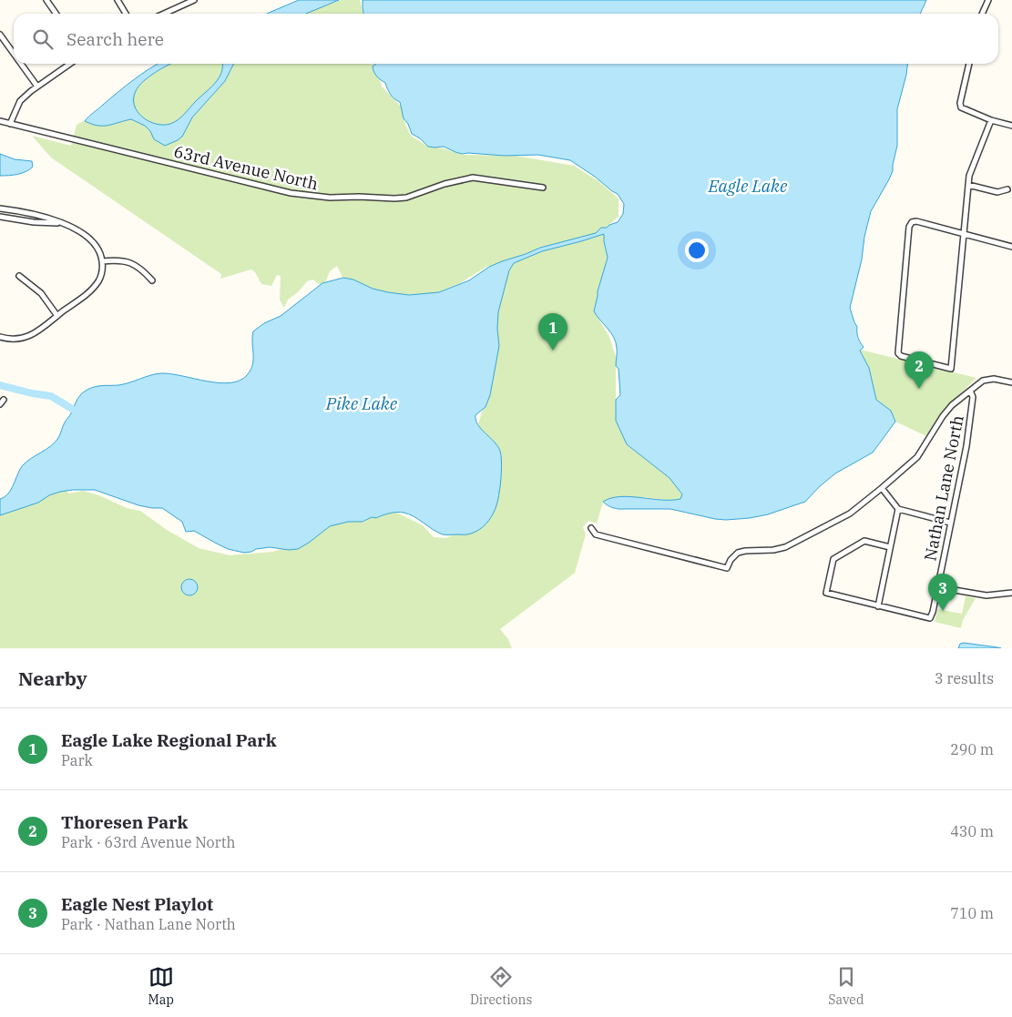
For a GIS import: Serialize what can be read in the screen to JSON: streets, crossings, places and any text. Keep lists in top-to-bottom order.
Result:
{
  "streets": {
    "street": ["63rd Avenue North", "Nathan Lane North"]
  },
  "water": ["Eagle Lake", "Pike Lake"],
  "page": {
    "search": "Search here",
    "pins": ["1", "2", "3"],
    "heading": ["Nearby", "3 results"],
    "list": [
      {
        "mark": "1",
        "name": "Eagle Lake Regional Park",
        "note": "Park",
        "value": "290 m"
      },
      {
        "mark": "2",
        "name": "Thoresen Park",
        "note": "Park · 63rd Avenue North",
        "value": "430 m"
      },
      {
        "mark": "3",
        "name": "Eagle Nest Playlot",
        "note": "Park · Nathan Lane North",
        "value": "710 m"
      }
    ],
    "nav": ["Map", "Directions", "Saved"]
  }
}
